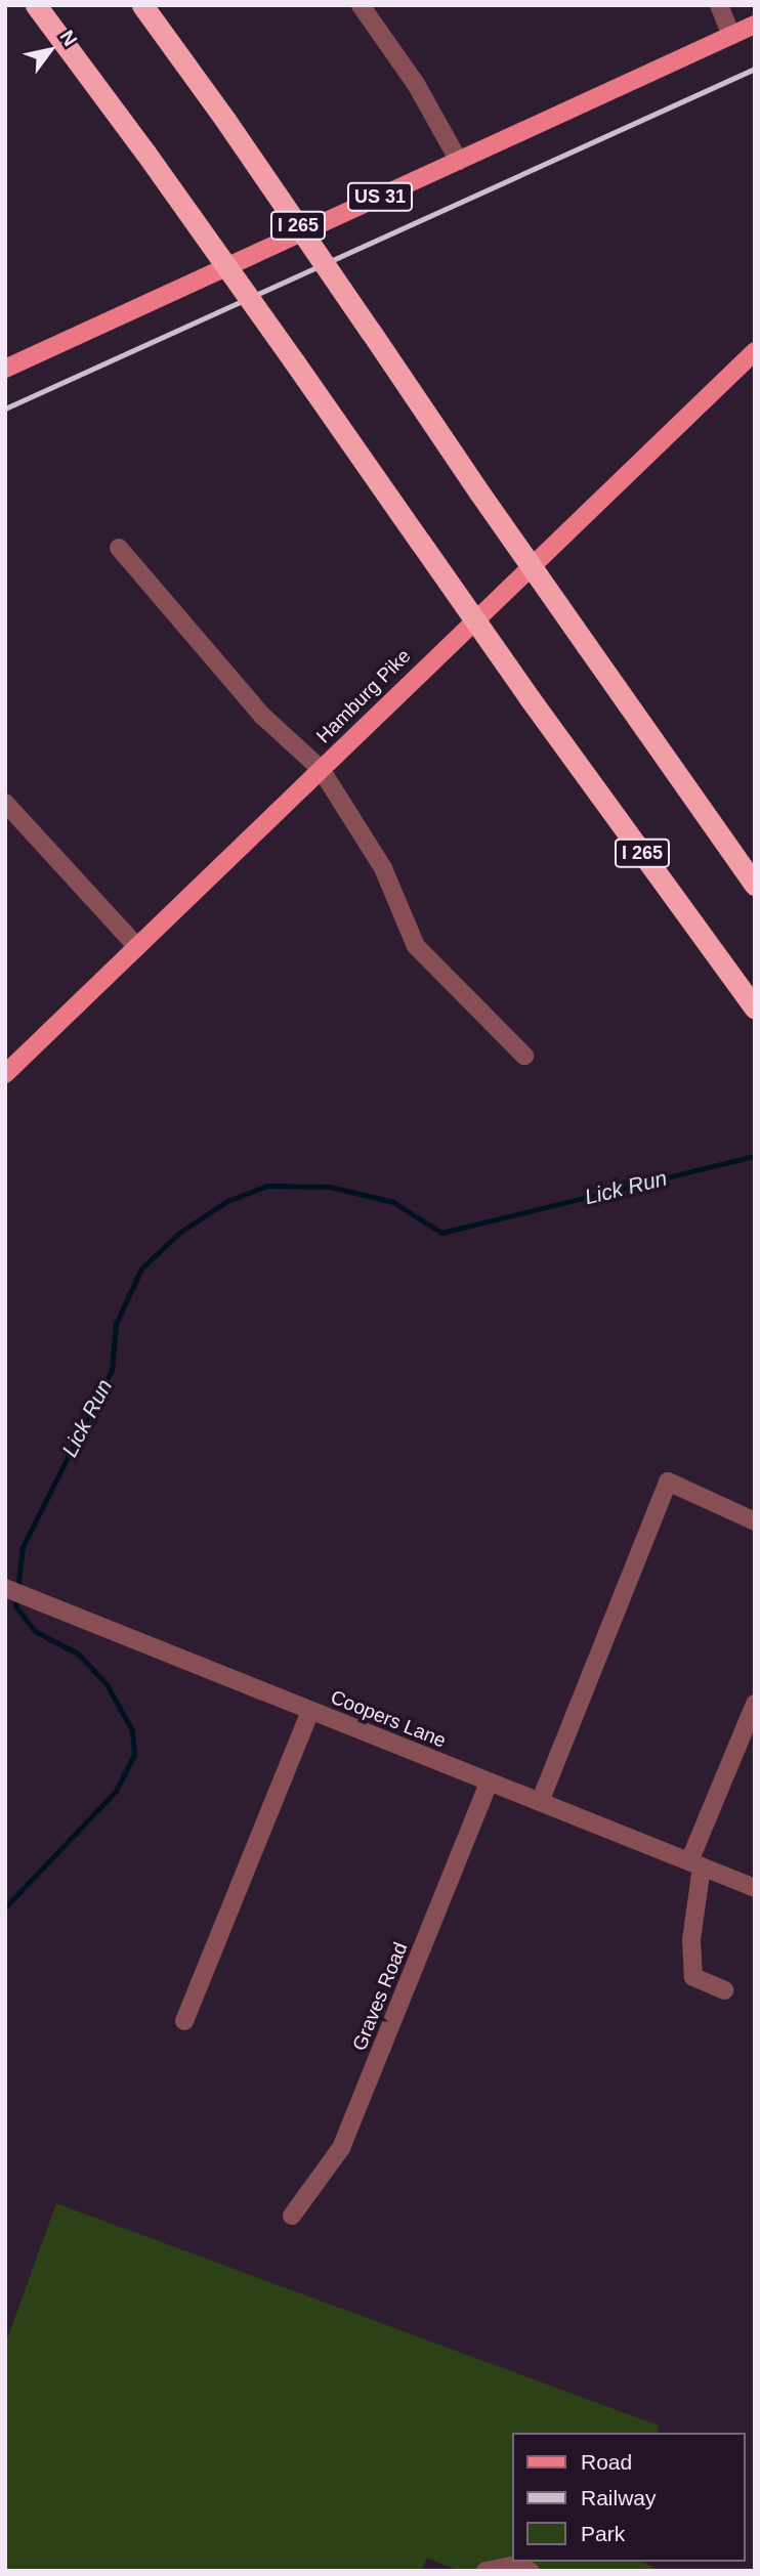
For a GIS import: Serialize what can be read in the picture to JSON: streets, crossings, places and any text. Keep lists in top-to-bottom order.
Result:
{
  "streets": {
    "highway": ["I 265"],
    "main road": ["US 31", "Hamburg Pike"],
    "street": ["Coopers Lane", "Graves Road"]
  },
  "crossings": [
    ["Coopers Lane", "Graves Road"]
  ],
  "water": ["Lick Run"],
  "legend": ["Road", "Railway", "Park"],
  "north": "top right"
}
